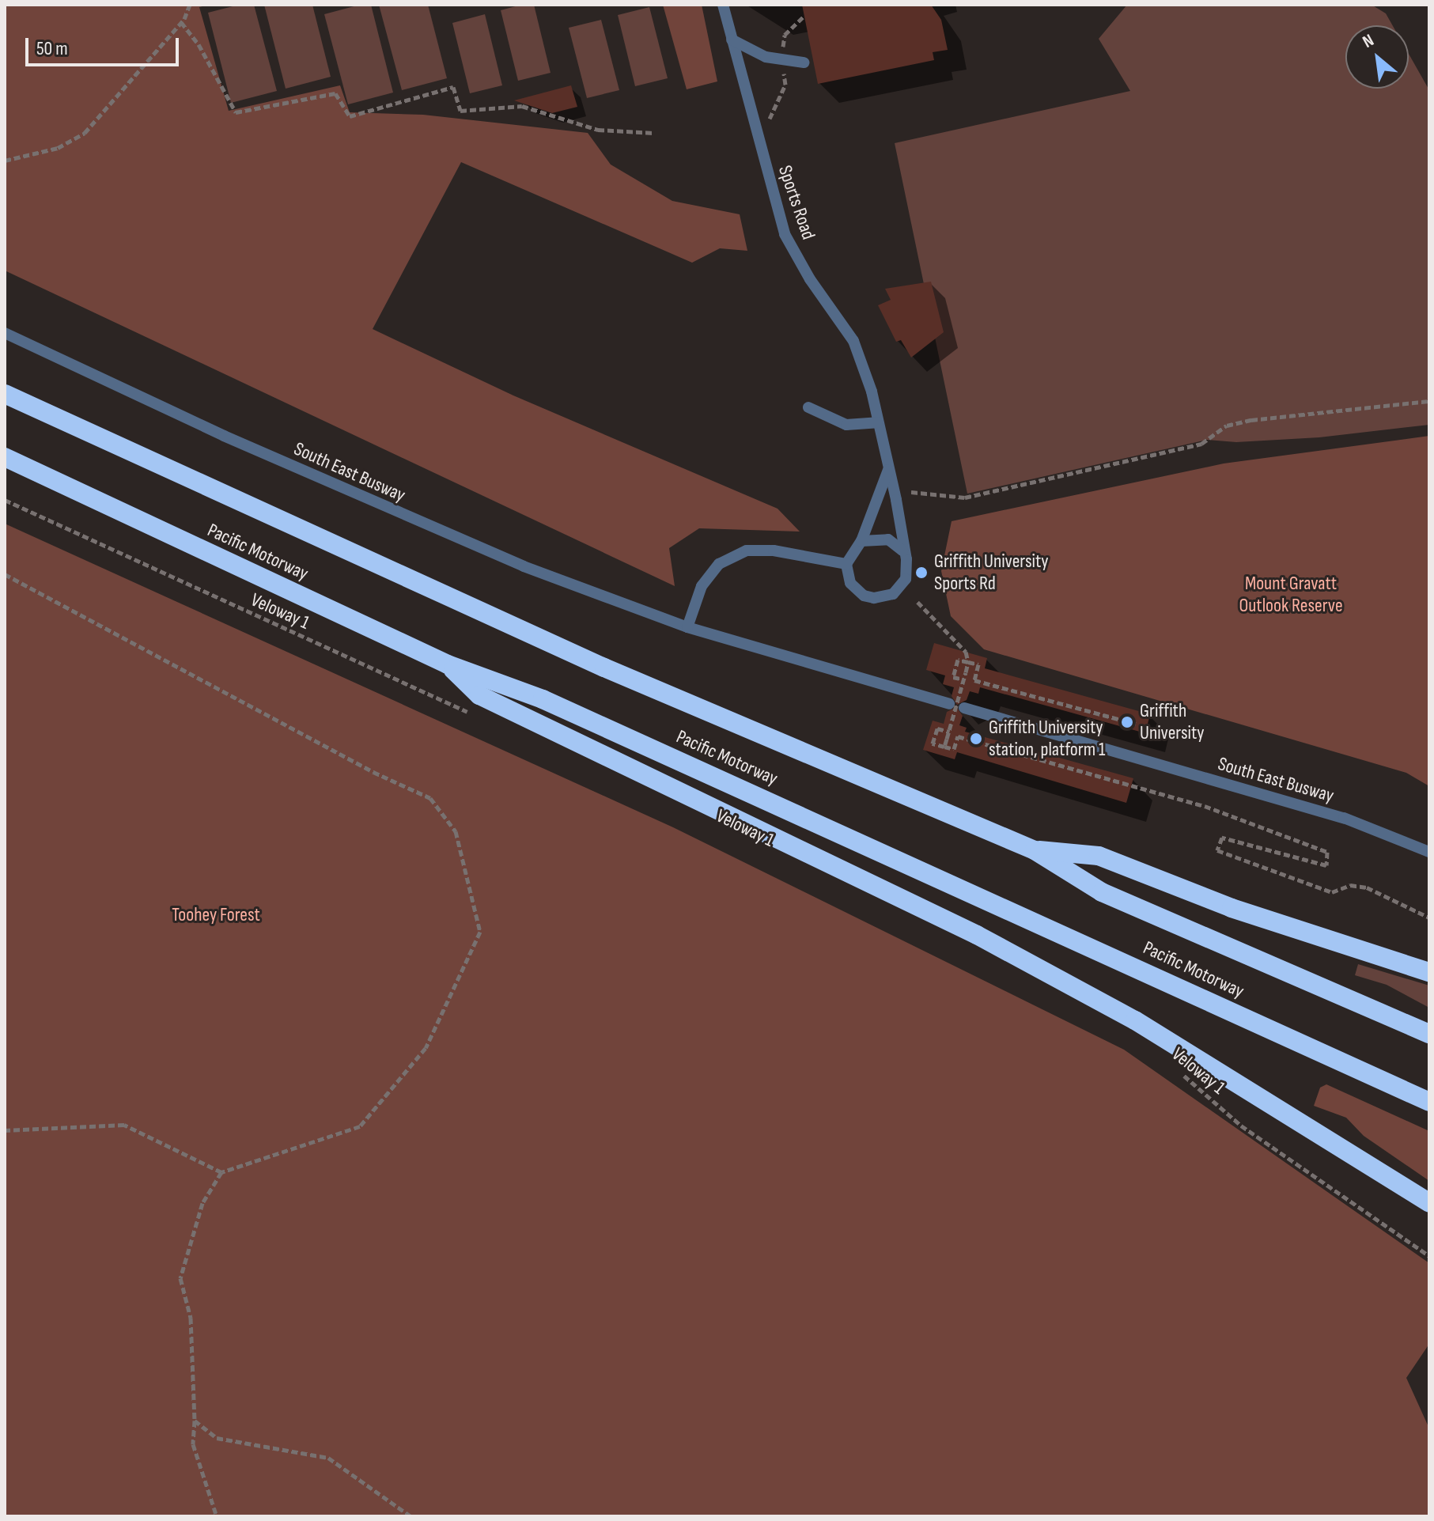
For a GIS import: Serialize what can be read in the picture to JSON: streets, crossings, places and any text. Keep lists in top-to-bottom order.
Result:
{
  "streets": {
    "highway": ["Pacific Motorway"],
    "lane": ["Sports Road", "South East Busway"],
    "path": ["Veloway 1"]
  },
  "parks": ["Mount Gravatt Outlook Reserve", "Toohey Forest"],
  "places": ["Griffith University Sports Rd", "Griffith University", "Griffith University station, platform 1"],
  "scale_bar": "50 m",
  "north": "top left"
}
